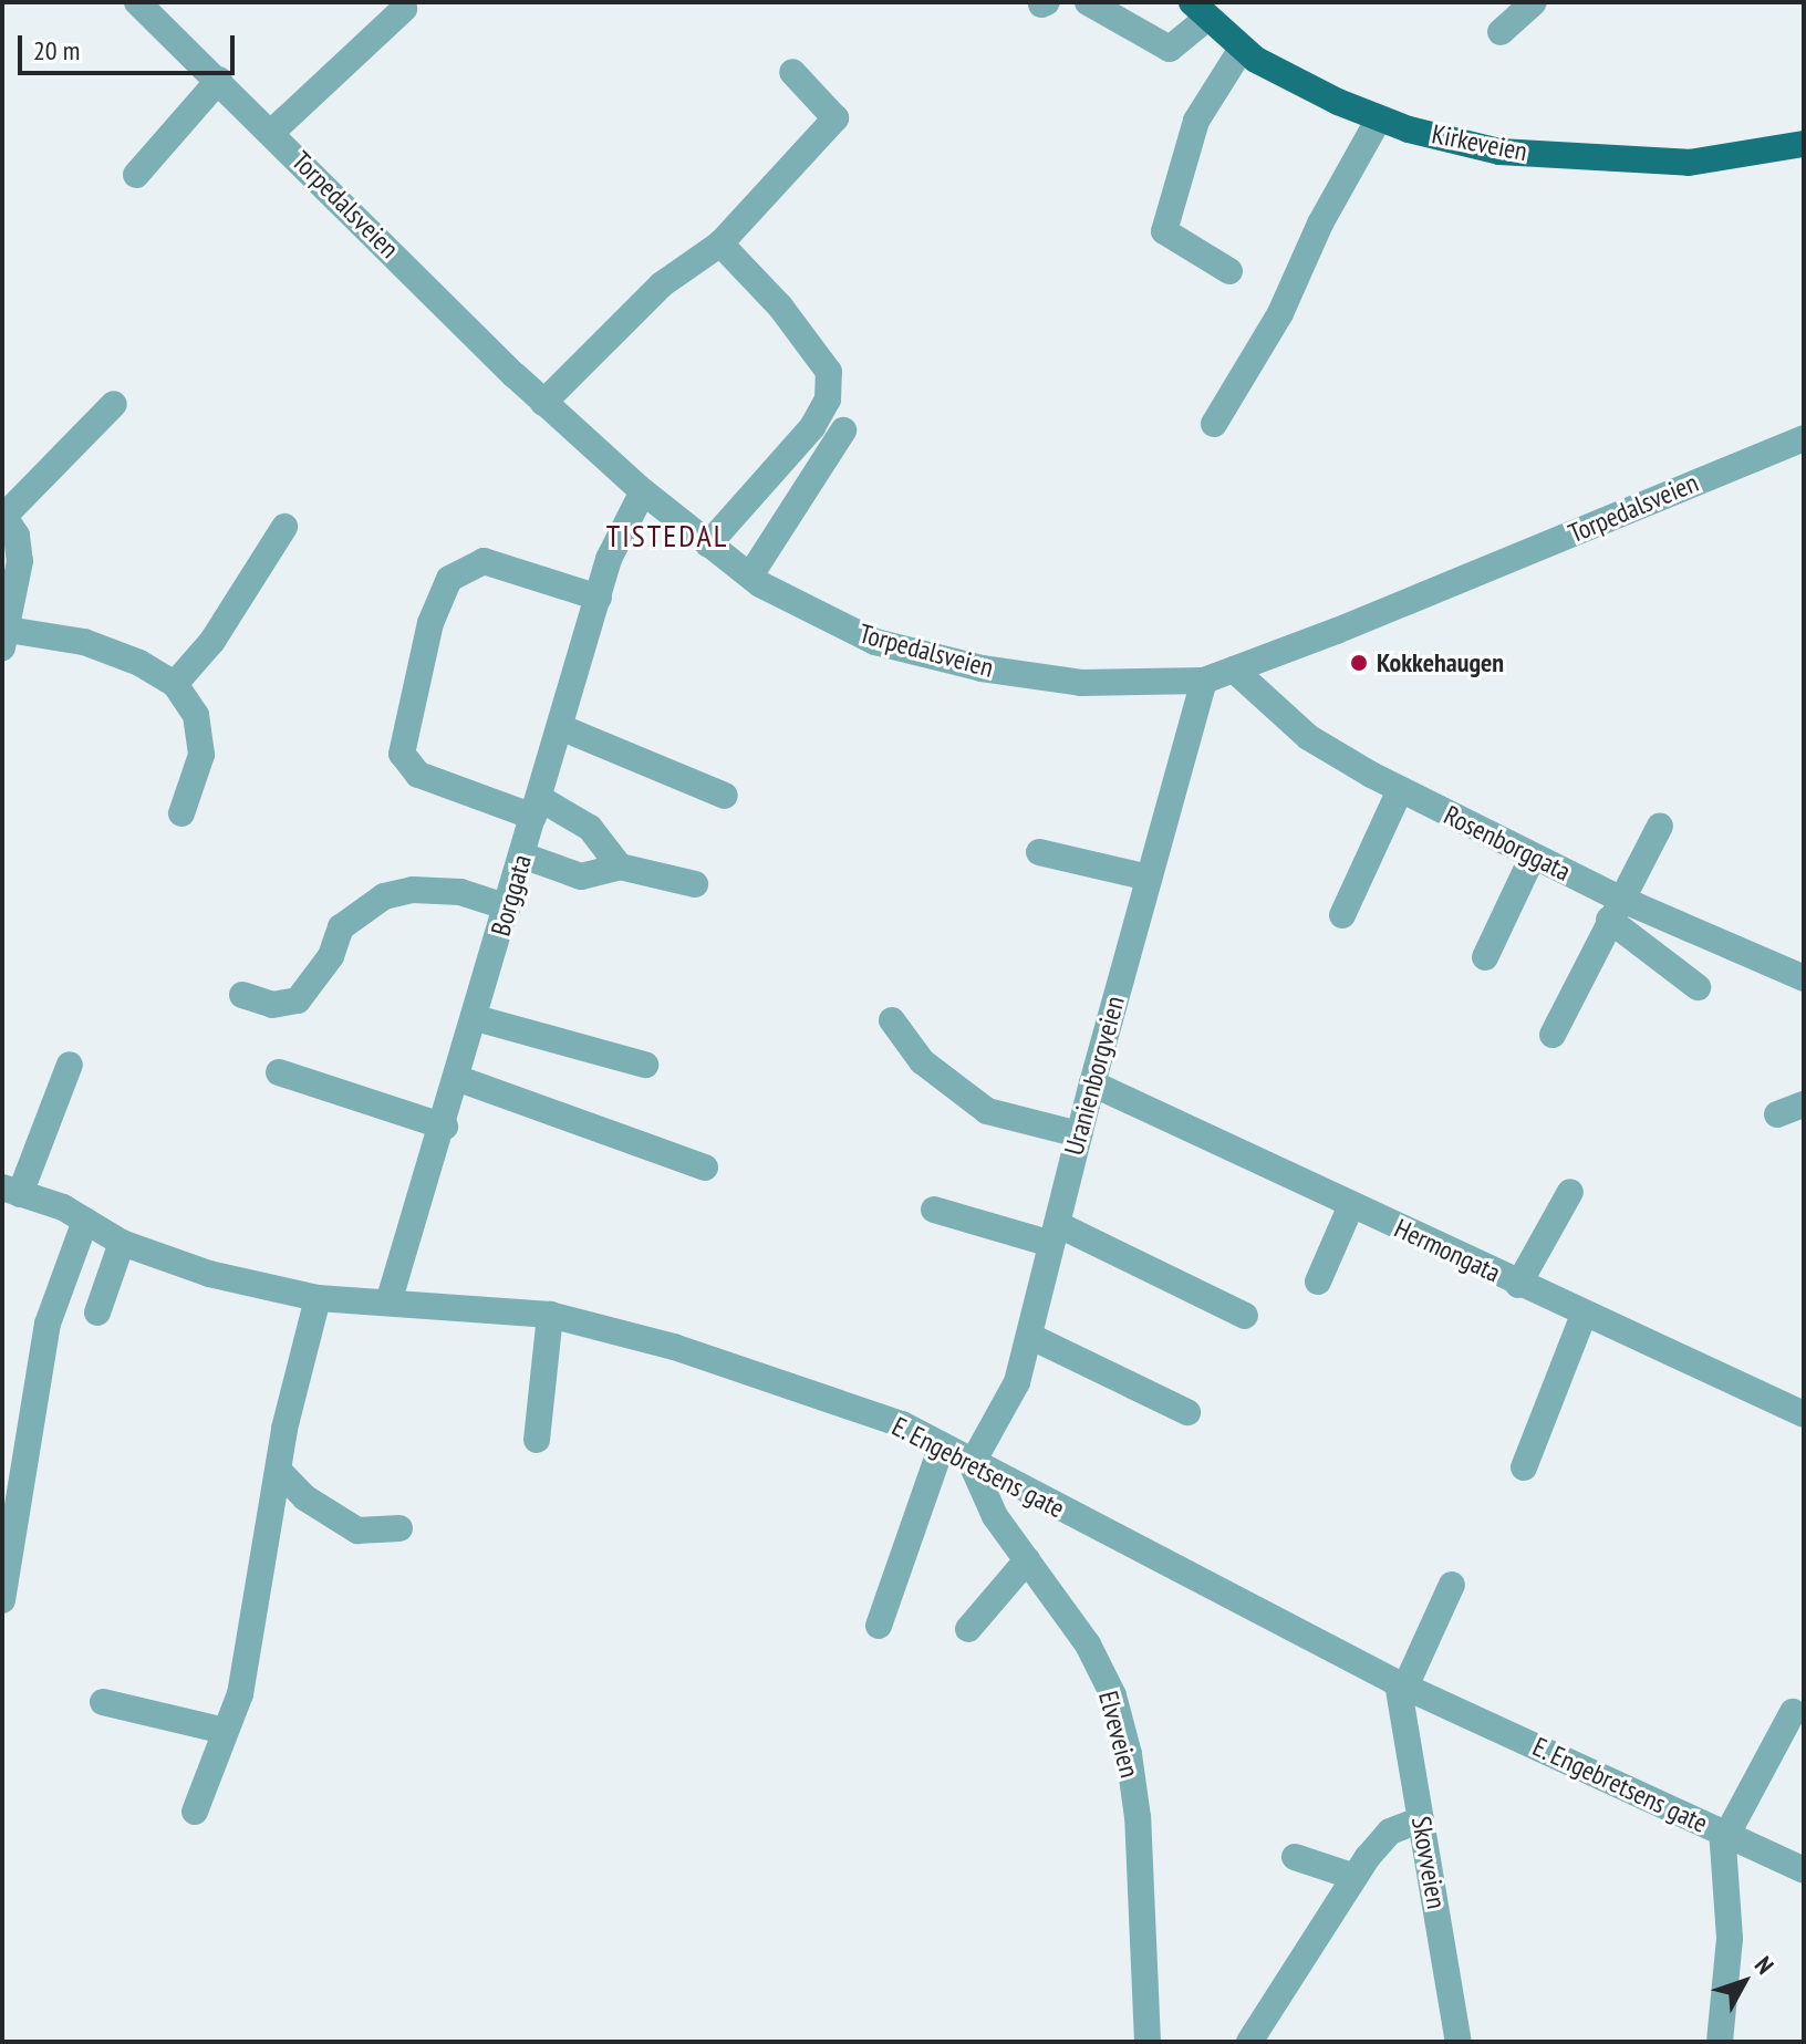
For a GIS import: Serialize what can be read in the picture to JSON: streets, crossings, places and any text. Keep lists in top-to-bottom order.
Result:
{
  "streets": {
    "main road": ["Kirkeveien"],
    "street": [
      "Torpedalsveien",
      "Rosenborggata",
      "Borggata",
      "Uranienborgveien",
      "Hermongata",
      "E. Engebretsens gate",
      "Elveveien",
      "Skovveien"
    ]
  },
  "crossings": [
    ["Torpedalsveien", "Rosenborggata"],
    ["Torpedalsveien", "Borggata"],
    ["Torpedalsveien", "Uranienborgveien"],
    ["Borggata", "E. Engebretsens gate"],
    ["Uranienborgveien", "Hermongata"],
    ["Uranienborgveien", "E. Engebretsens gate"],
    ["Uranienborgveien", "Elveveien"],
    ["E. Engebretsens gate", "Elveveien"],
    ["E. Engebretsens gate", "Skovveien"]
  ],
  "districts": ["TISTEDAL"],
  "places": ["Kokkehaugen"],
  "scale_bar": "20 m",
  "north": "top right"
}
